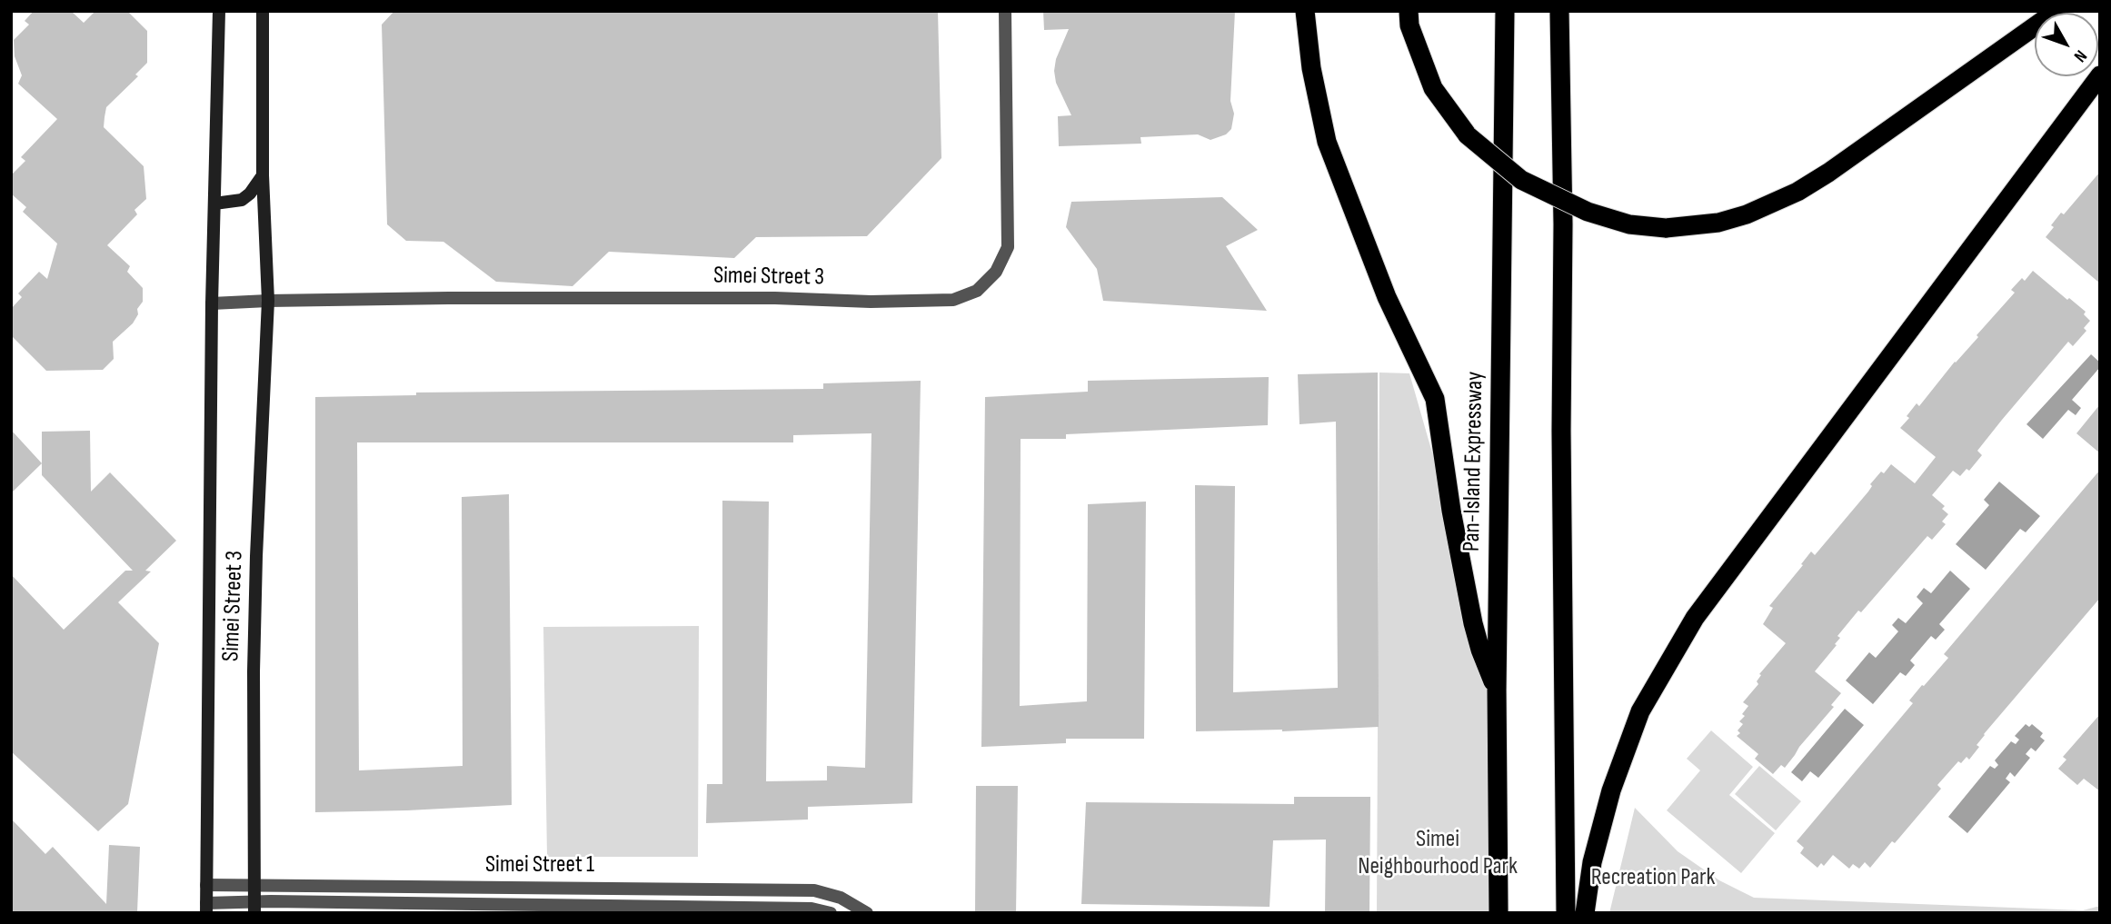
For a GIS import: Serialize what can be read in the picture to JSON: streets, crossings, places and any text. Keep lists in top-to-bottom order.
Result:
{
  "streets": {
    "highway": ["Pan-Island Expressway"],
    "main road": ["Simei Street 3"],
    "street": ["Simei Street 1"]
  },
  "crossings": [
    ["Simei Street 3", "Simei Street 1"]
  ],
  "parks": ["Simei Neighbourhood Park", "Recreation Park"],
  "north": "bottom right"
}
